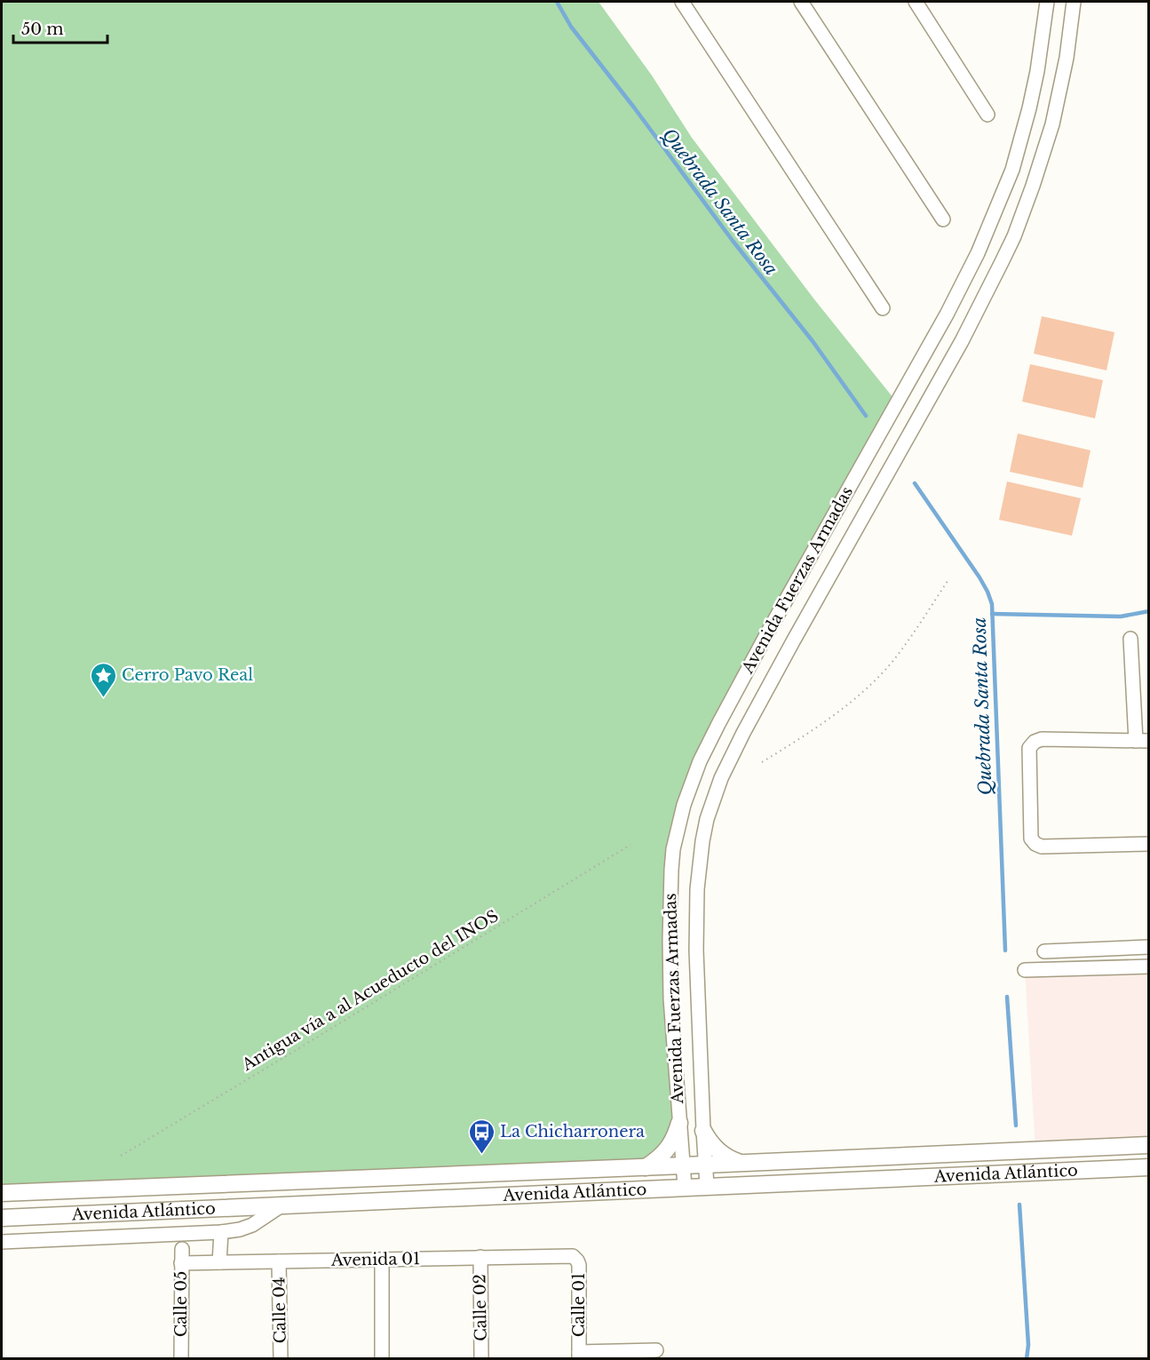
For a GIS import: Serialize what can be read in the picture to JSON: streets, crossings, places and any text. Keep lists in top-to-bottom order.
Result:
{
  "streets": {
    "main road": ["Avenida Atlántico"],
    "street": [
      "Avenida Fuerzas Armadas",
      "Avenida 01",
      "Calle 05",
      "Calle 01",
      "Calle 02",
      "Calle 04"
    ],
    "path": ["Antigua vía a al Acueducto del INOS"]
  },
  "crossings": [
    ["Avenida Fuerzas Armadas", "Avenida Atlántico"],
    ["Avenida 01", "Calle 05"],
    ["Avenida 01", "Calle 01"],
    ["Avenida 01", "Calle 02"],
    ["Avenida 01", "Calle 04"]
  ],
  "water": ["Quebrada Santa Rosa"],
  "places": {
    "place": ["Cerro Pavo Real"],
    "bus stop": ["La Chicharronera"]
  },
  "scale_bar": "50 m"
}
